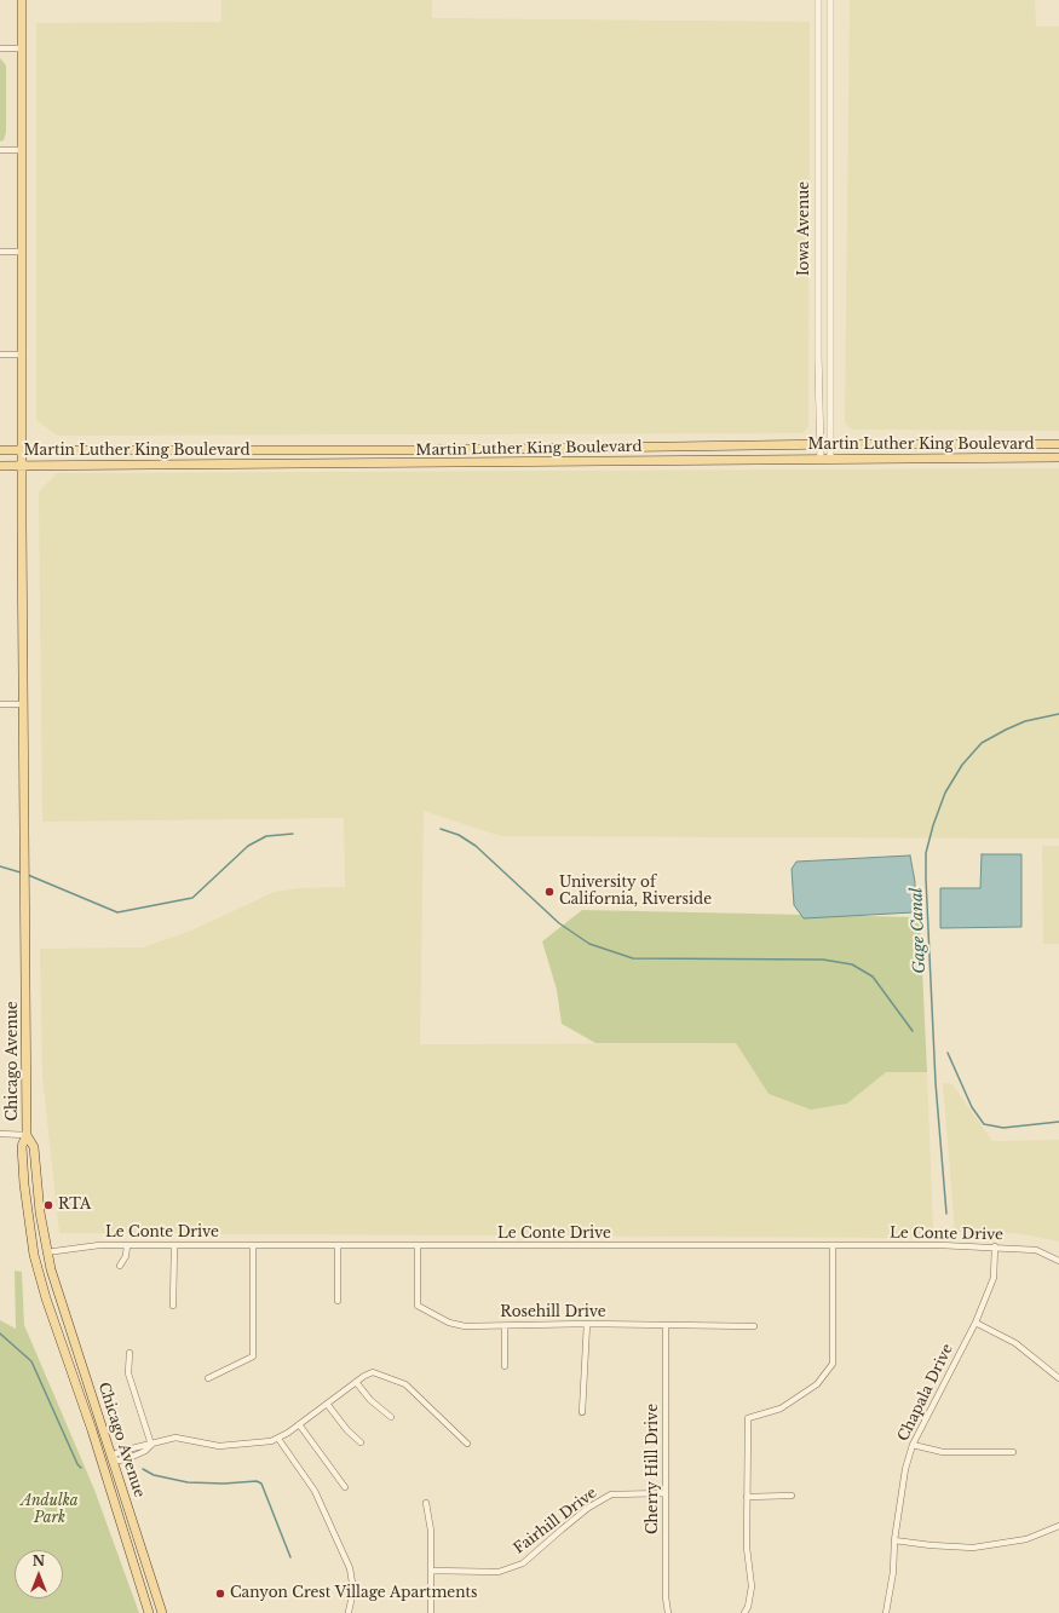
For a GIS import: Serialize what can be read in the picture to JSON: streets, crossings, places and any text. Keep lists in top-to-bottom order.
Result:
{
  "streets": {
    "main road": ["Martin Luther King Boulevard", "Chicago Avenue"],
    "street": [
      "Iowa Avenue",
      "Le Conte Drive",
      "Rosehill Drive",
      "Chapala Drive",
      "Cherry Hill Drive",
      "Fairhill Drive"
    ]
  },
  "crossings": [
    ["Iowa Avenue", "Martin Luther King Boulevard"],
    ["Martin Luther King Boulevard", "Chicago Avenue"],
    ["Chicago Avenue", "Le Conte Drive"],
    ["Le Conte Drive", "Rosehill Drive"],
    ["Le Conte Drive", "Chapala Drive"],
    ["Rosehill Drive", "Cherry Hill Drive"],
    ["Cherry Hill Drive", "Fairhill Drive"]
  ],
  "water": ["Gage Canal"],
  "parks": ["Andulka Park"],
  "places": ["University of California, Riverside", "RTA", "Canyon Crest Village Apartments"],
  "north": "top"
}
